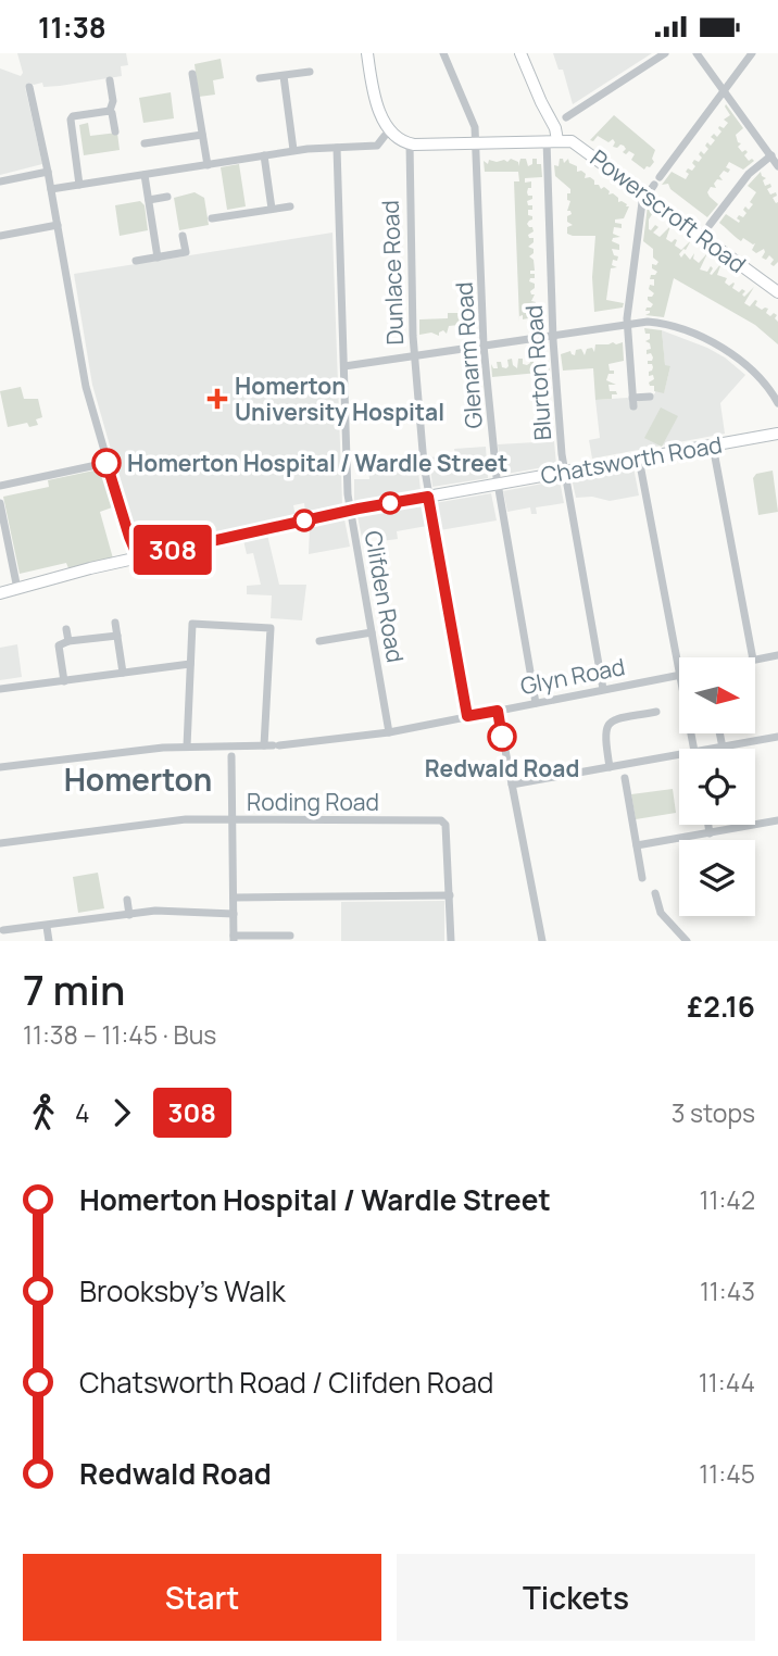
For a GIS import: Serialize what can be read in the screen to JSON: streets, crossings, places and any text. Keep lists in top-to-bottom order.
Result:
{
  "streets": {
    "street": [
      "Powerscroft Road",
      "Dunlace Road",
      "Glenarm Road",
      "Blurton Road",
      "Chatsworth Road",
      "Clifden Road",
      "Glyn Road",
      "Roding Road"
    ]
  },
  "crossings": [
    ["Powerscroft Road", "Blurton Road"],
    ["Dunlace Road", "Chatsworth Road"],
    ["Dunlace Road", "Glyn Road"],
    ["Glenarm Road", "Chatsworth Road"],
    ["Glenarm Road", "Glyn Road"],
    ["Blurton Road", "Chatsworth Road"],
    ["Blurton Road", "Glyn Road"],
    ["Chatsworth Road", "Clifden Road"],
    ["Clifden Road", "Glyn Road"]
  ],
  "districts": ["Homerton"],
  "places": {
    "health": ["Homerton University Hospital"],
    "other": ["Homerton Hospital / Wardle Street", "Redwald Road"]
  },
  "lines": ["bus line 308"],
  "north": "right",
  "page": {
    "status": "11:38",
    "on_map": "308",
    "heading": ["7 min", "11:38 – 11:45 · Bus", "£2.16"],
    "legs": ["4", "308", "3 stops"],
    "list": [
      {
        "name": "Homerton Hospital / Wardle Street",
        "value": "11:42"
      },
      {
        "name": "Brooksby's Walk",
        "value": "11:43"
      },
      {
        "name": "Chatsworth Road / Clifden Road",
        "value": "11:44"
      },
      {
        "name": "Redwald Road",
        "value": "11:45"
      }
    ],
    "buttons": ["Start", "Tickets"]
  }
}
